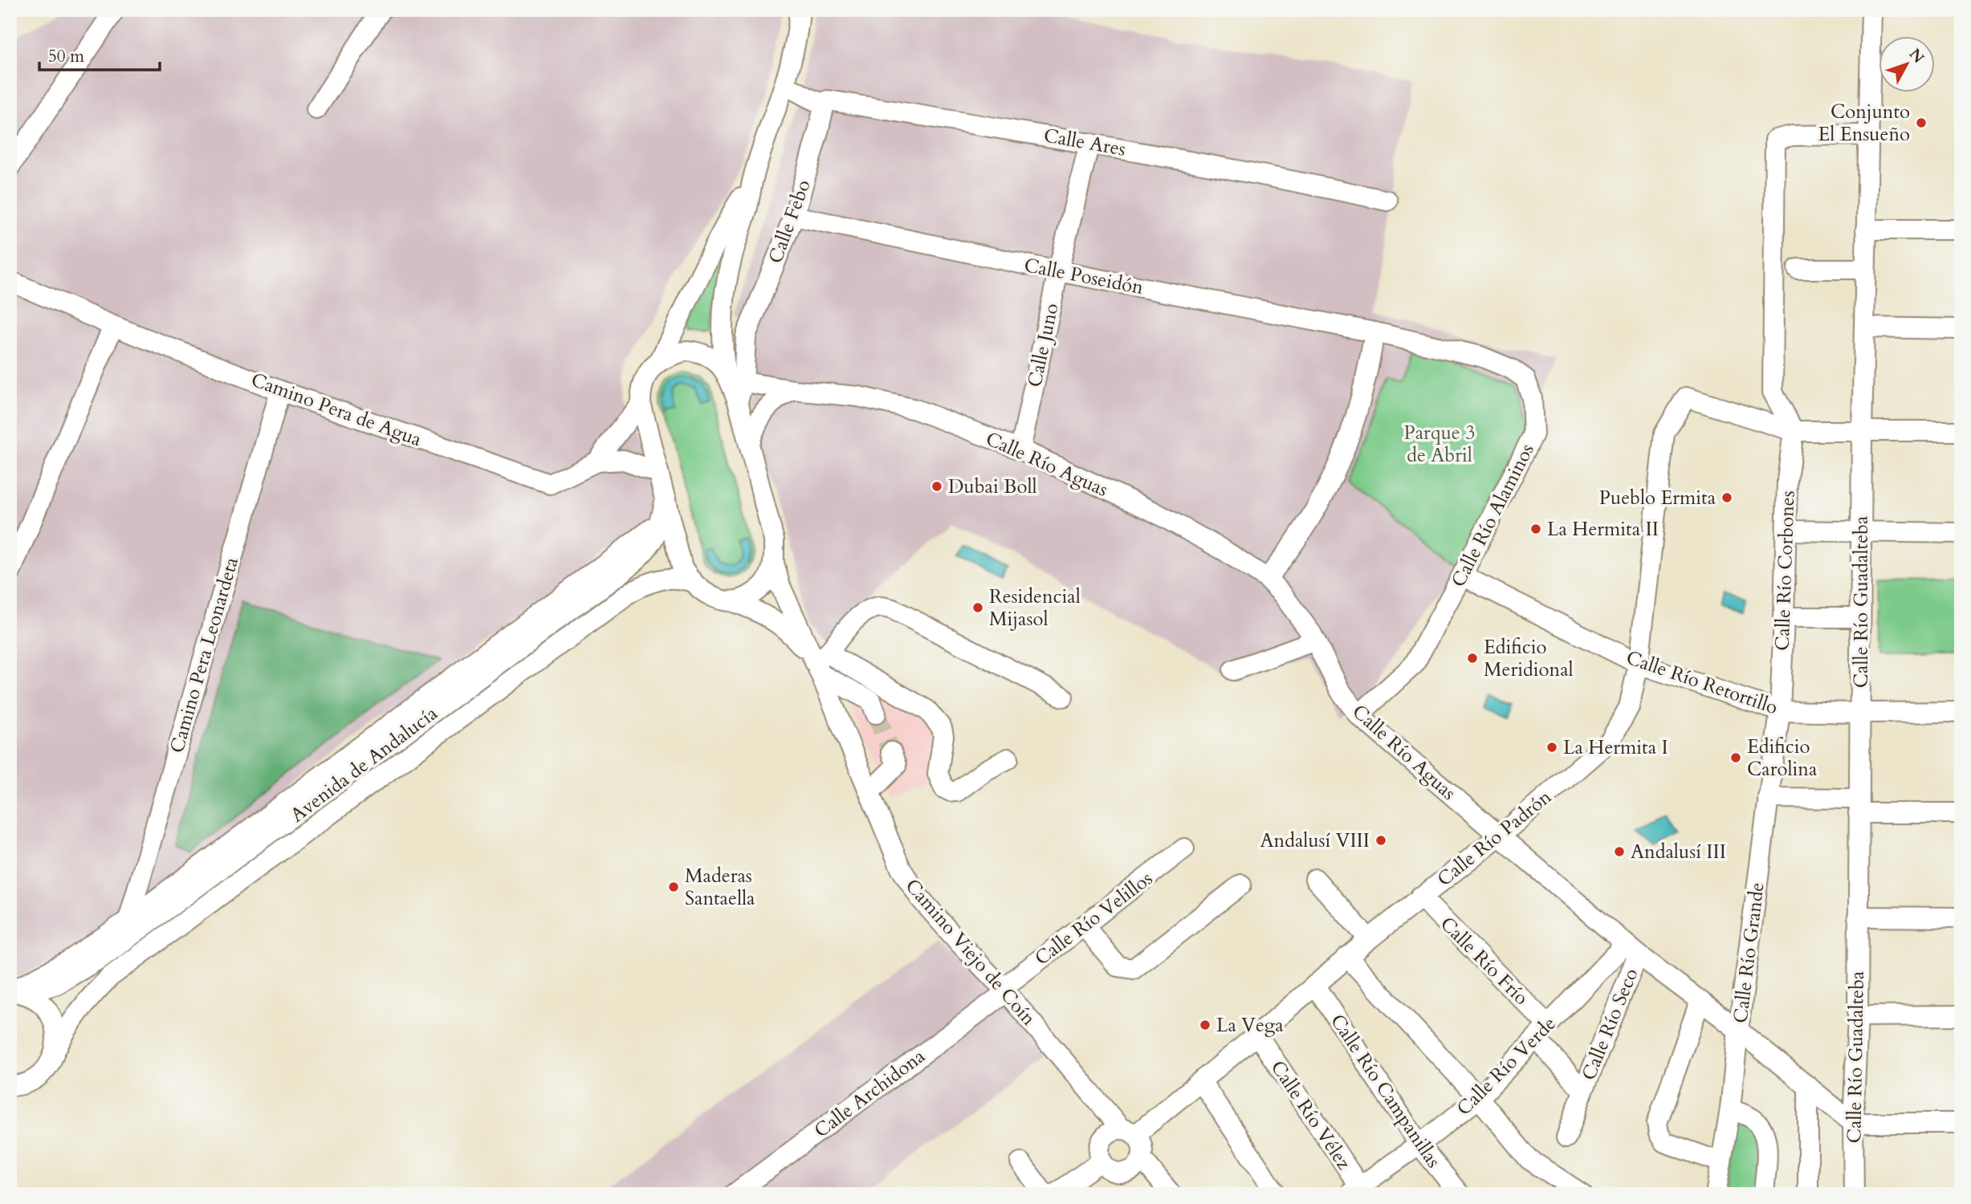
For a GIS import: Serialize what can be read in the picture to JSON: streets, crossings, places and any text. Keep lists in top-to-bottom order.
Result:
{
  "streets": {
    "street": [
      "Calle Ares",
      "Calle Febo",
      "Calle Poseidón",
      "Calle Juno",
      "Camino Pera de Agua",
      "Calle Río Aguas",
      "Calle Río Alaminos",
      "Calle Río Corbones",
      "Calle Río Guadalteba",
      "Camino Pera Leonardeta",
      "Calle Río Retortillo",
      "Avenida de Andalucía",
      "Calle Río Padrón",
      "Calle Río Velillos",
      "Camino Viejo de Coín",
      "Calle Río Grande",
      "Calle Río Frío",
      "Calle Río Seco",
      "Calle Río Verde",
      "Calle Río Campanillas",
      "Calle Archidona",
      "Calle Río Vélez"
    ]
  },
  "crossings": [
    ["Calle Ares", "Calle Febo"],
    ["Calle Ares", "Calle Juno"],
    ["Calle Febo", "Calle Poseidón"],
    ["Calle Febo", "Calle Río Aguas"],
    ["Calle Febo", "Camino Viejo de Coín"],
    ["Calle Poseidón", "Calle Juno"],
    ["Calle Poseidón", "Calle Río Alaminos"],
    ["Calle Juno", "Calle Río Aguas"],
    ["Camino Pera de Agua", "Camino Pera Leonardeta"],
    ["Calle Río Aguas", "Calle Río Alaminos"],
    ["Calle Río Aguas", "Calle Río Guadalteba"],
    ["Calle Río Aguas", "Calle Río Padrón"],
    ["Calle Río Aguas", "Camino Viejo de Coín"],
    ["Calle Río Aguas", "Calle Río Grande"],
    ["Calle Río Aguas", "Calle Río Seco"],
    ["Calle Río Aguas", "Calle Río Verde"],
    ["Calle Río Alaminos", "Calle Río Retortillo"],
    ["Calle Río Corbones", "Calle Río Retortillo"],
    ["Calle Río Corbones", "Calle Río Padrón"],
    ["Calle Río Corbones", "Calle Río Grande"],
    ["Calle Río Guadalteba", "Calle Río Retortillo"],
    ["Calle Río Retortillo", "Calle Río Padrón"],
    ["Calle Río Retortillo", "Calle Río Grande"],
    ["Avenida de Andalucía", "Camino Viejo de Coín"],
    ["Calle Río Padrón", "Camino Viejo de Coín"],
    ["Calle Río Padrón", "Calle Río Frío"],
    ["Calle Río Padrón", "Calle Río Campanillas"],
    ["Calle Río Padrón", "Calle Río Vélez"],
    ["Calle Río Velillos", "Camino Viejo de Coín"],
    ["Calle Río Velillos", "Calle Archidona"],
    ["Camino Viejo de Coín", "Calle Archidona"],
    ["Calle Río Frío", "Calle Río Seco"],
    ["Calle Río Frío", "Calle Río Verde"],
    ["Calle Río Seco", "Calle Río Verde"],
    ["Calle Río Verde", "Calle Río Campanillas"],
    ["Calle Río Verde", "Calle Río Vélez"]
  ],
  "parks": ["Parque 3 de Abril"],
  "places": [
    "Conjunto El Ensueño",
    "Dubai Boll",
    "Pueblo Ermita",
    "La Hermita II",
    "Residencial Mijasol",
    "Edificio Meridional",
    "La Hermita I",
    "Edificio Carolina",
    "Andalusí VIII",
    "Andalusí III",
    "Maderas Santaella",
    "La Vega"
  ],
  "scale_bar": "50 m",
  "north": "top right"
}
